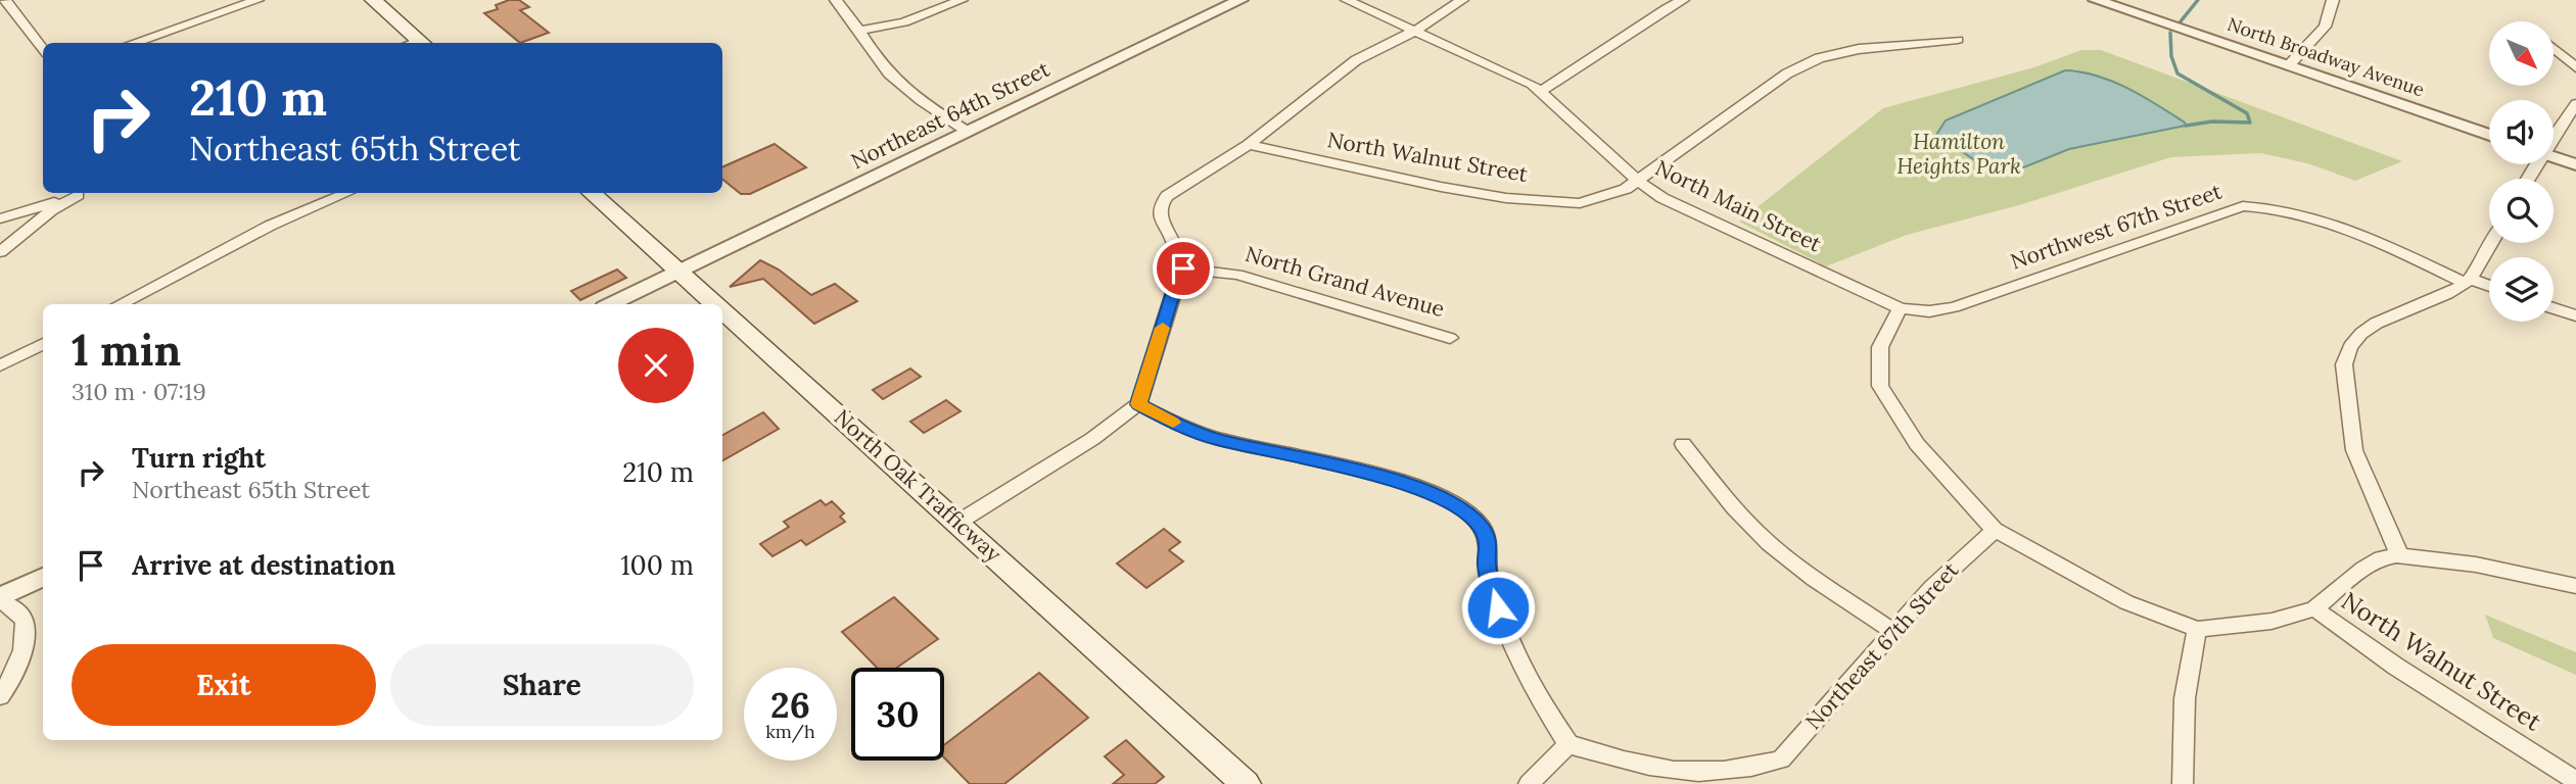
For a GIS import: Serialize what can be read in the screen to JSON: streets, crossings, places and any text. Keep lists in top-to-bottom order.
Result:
{
  "streets": {
    "main road": ["North Oak Trafficway"],
    "street": [
      "North Broadway Avenue",
      "Northeast 64th Street",
      "North Walnut Street",
      "North Main Street",
      "Northwest 67th Street",
      "North Grand Avenue",
      "Northeast 67th Street"
    ]
  },
  "crossings": [
    ["Northeast 64th Street", "North Oak Trafficway"],
    ["North Walnut Street", "North Main Street"],
    ["North Main Street", "Northwest 67th Street"]
  ],
  "parks": ["Hamilton Heights Park"],
  "north": "bottom right",
  "page": {
    "turn": ["210 m", "Northeast 65th Street"],
    "heading": ["1 min", "310 m · 07:19"],
    "list": [
      {
        "name": "Turn right",
        "note": "Northeast 65th Street",
        "value": "210 m"
      },
      {
        "name": "Arrive at destination",
        "value": "100 m"
      }
    ],
    "buttons": ["Exit", "Share"],
    "speed": "26 km/h",
    "limit": "30"
  }
}
